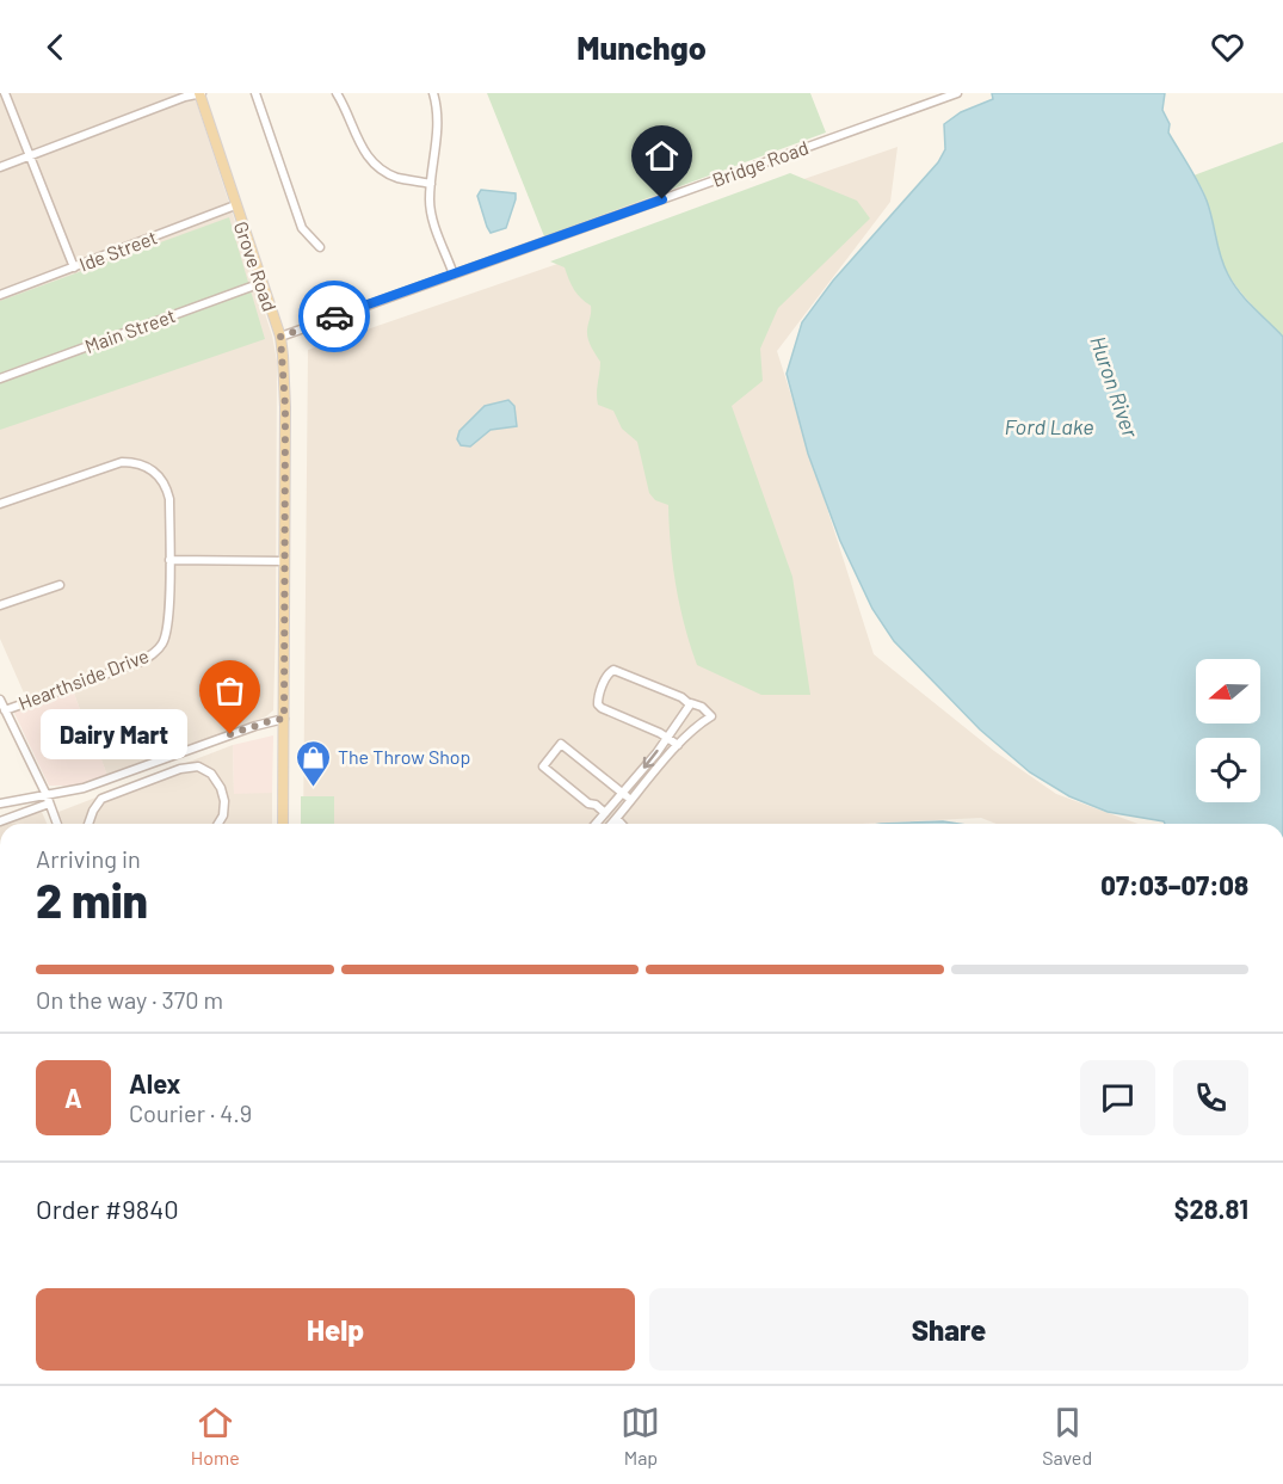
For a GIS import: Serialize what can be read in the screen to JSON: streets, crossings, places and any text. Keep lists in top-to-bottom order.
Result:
{
  "streets": {
    "main road": ["Grove Road"],
    "street": [
      "Bridge Road",
      "Ide Street",
      "Main Street",
      "Hearthside Drive"
    ]
  },
  "crossings": [
    ["Bridge Road", "Grove Road"],
    ["Ide Street", "Grove Road"],
    ["Grove Road", "Main Street"]
  ],
  "water": ["Huron River", "Ford Lake"],
  "places": {
    "other": ["Dairy Mart"],
    "shop": ["The Throw Shop"]
  },
  "north": "left",
  "page": {
    "header": "Munchgo",
    "bubble": "Dairy Mart",
    "heading": ["2 min", "Arriving in", "07:03–07:08"],
    "panel": [
      "Alex",
      "Courier · 4.9",
      "Order #9840",
      "$28.81"
    ],
    "bar": "On the way · 370 m",
    "round": "A",
    "buttons": ["Help", "Share"],
    "tabs": ["Home", "Map", "Saved"]
  }
}
